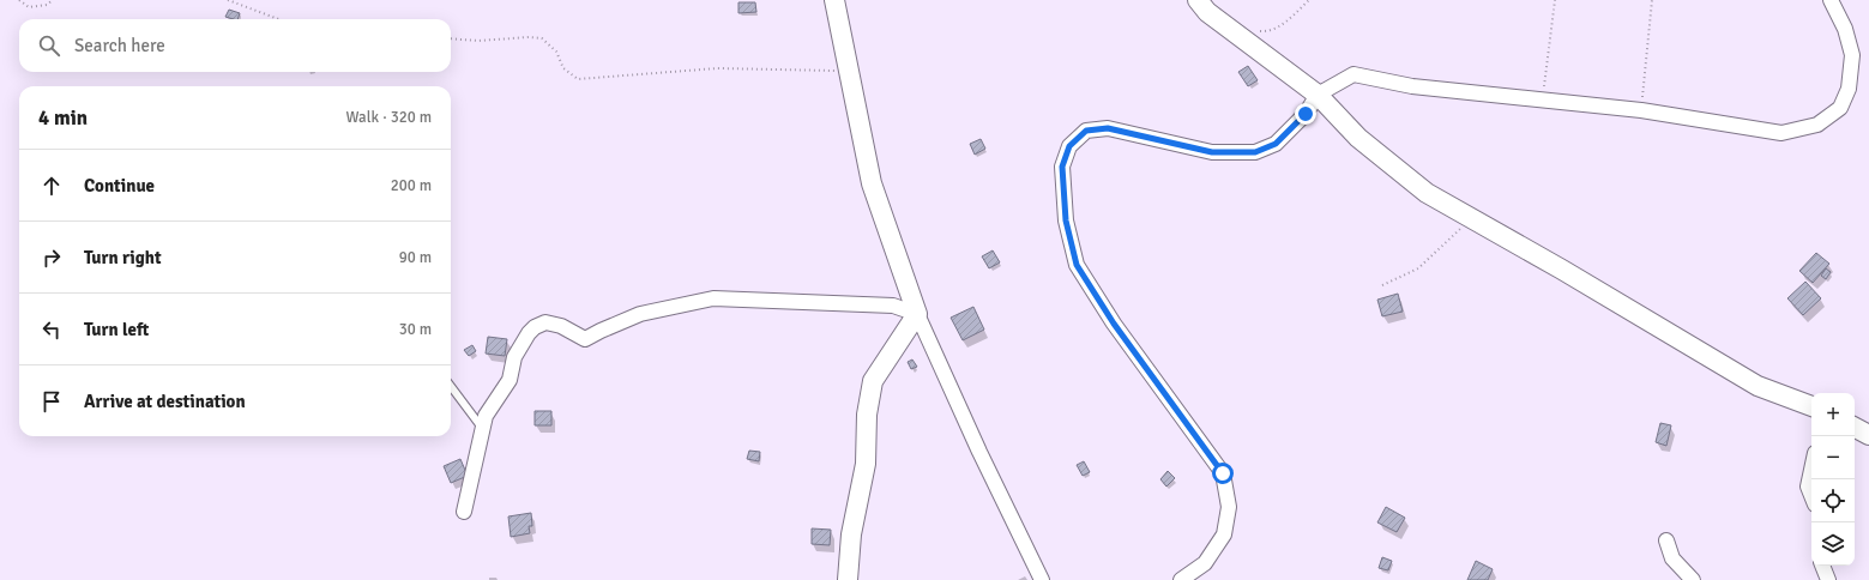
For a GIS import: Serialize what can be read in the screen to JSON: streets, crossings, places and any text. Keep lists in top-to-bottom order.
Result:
{
  "page": {
    "search": "Search here",
    "heading": ["4 min", "Walk · 320 m"],
    "list": [
      ["Continue", "200 m"],
      ["Turn right", "90 m"],
      ["Turn left", "30 m"],
      "Arrive at destination"
    ],
    "map_buttons": ["+", "−"]
  }
}
